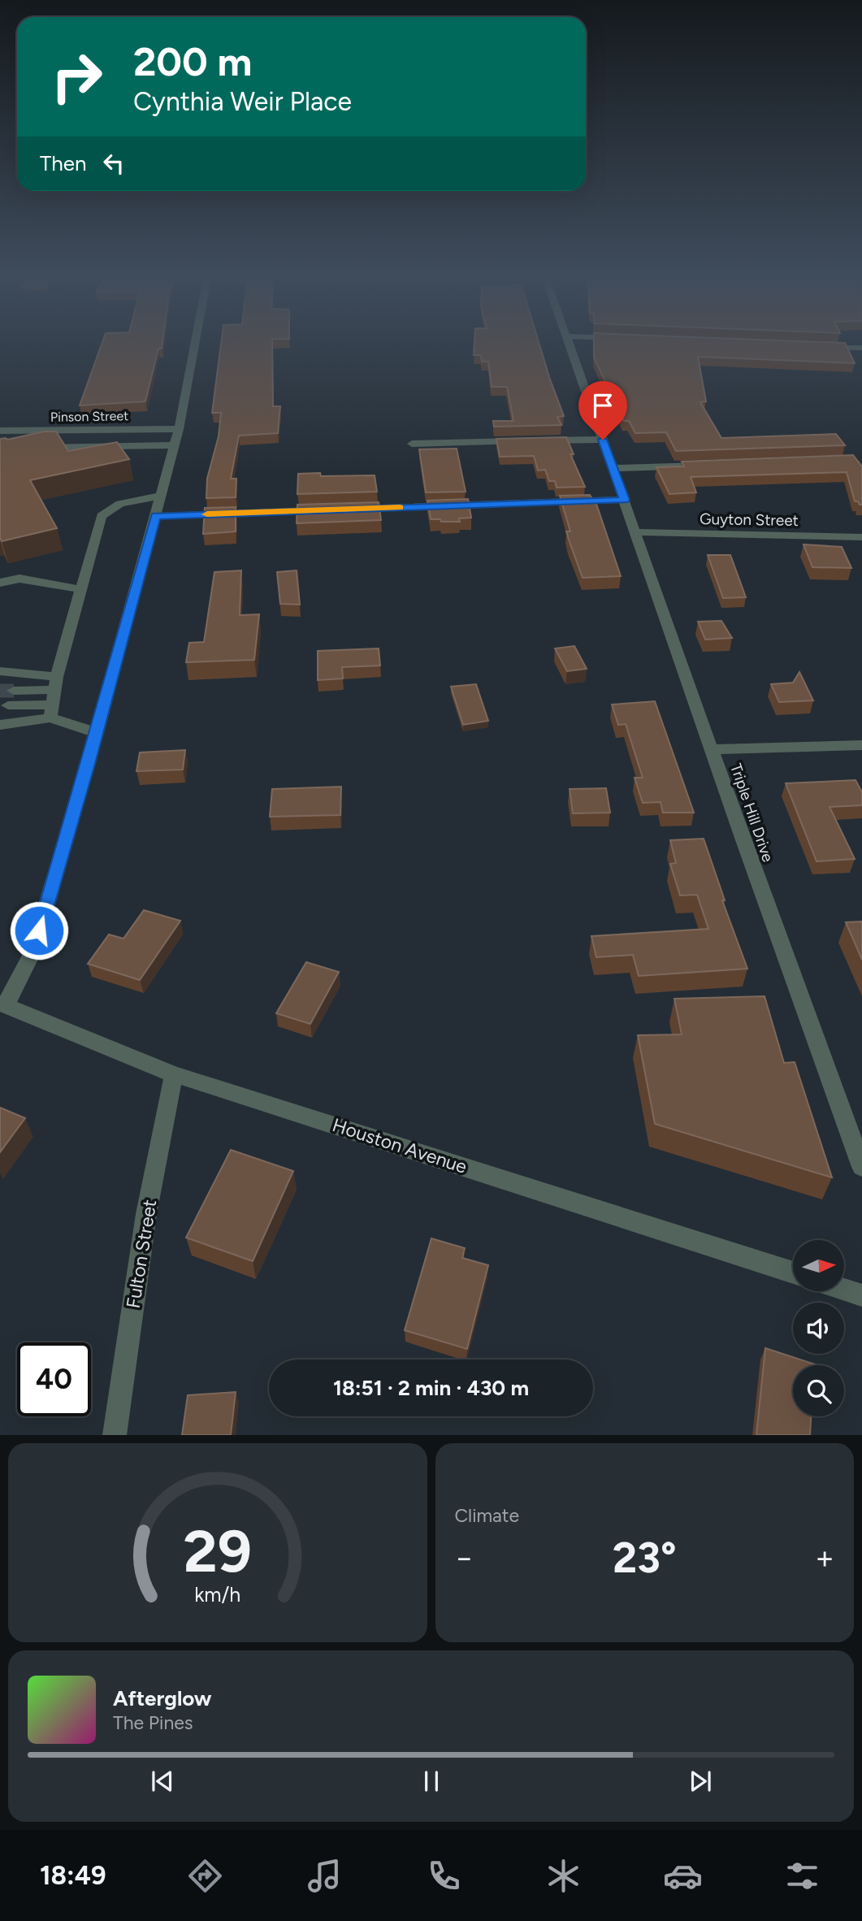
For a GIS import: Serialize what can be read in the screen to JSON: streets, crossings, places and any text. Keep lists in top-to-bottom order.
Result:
{
  "streets": {
    "street": [
      "Pinson Street",
      "Guyton Street",
      "Triple Hill Drive",
      "Houston Avenue",
      "Fulton Street"
    ]
  },
  "crossings": [
    ["Guyton Street", "Triple Hill Drive"],
    ["Houston Avenue", "Fulton Street"]
  ],
  "north": "right",
  "page": {
    "turn": ["200 m", "Cynthia Weir Place"],
    "then": "Then",
    "limit": "40",
    "trip": "18:51 · 2 min · 430 m",
    "tile": "Climate",
    "heat": ["−", "23°", "+"],
    "song": ["Afterglow", "The Pines"],
    "tabs": "18:49",
    "gauge": ["29", "km/h"]
  }
}
